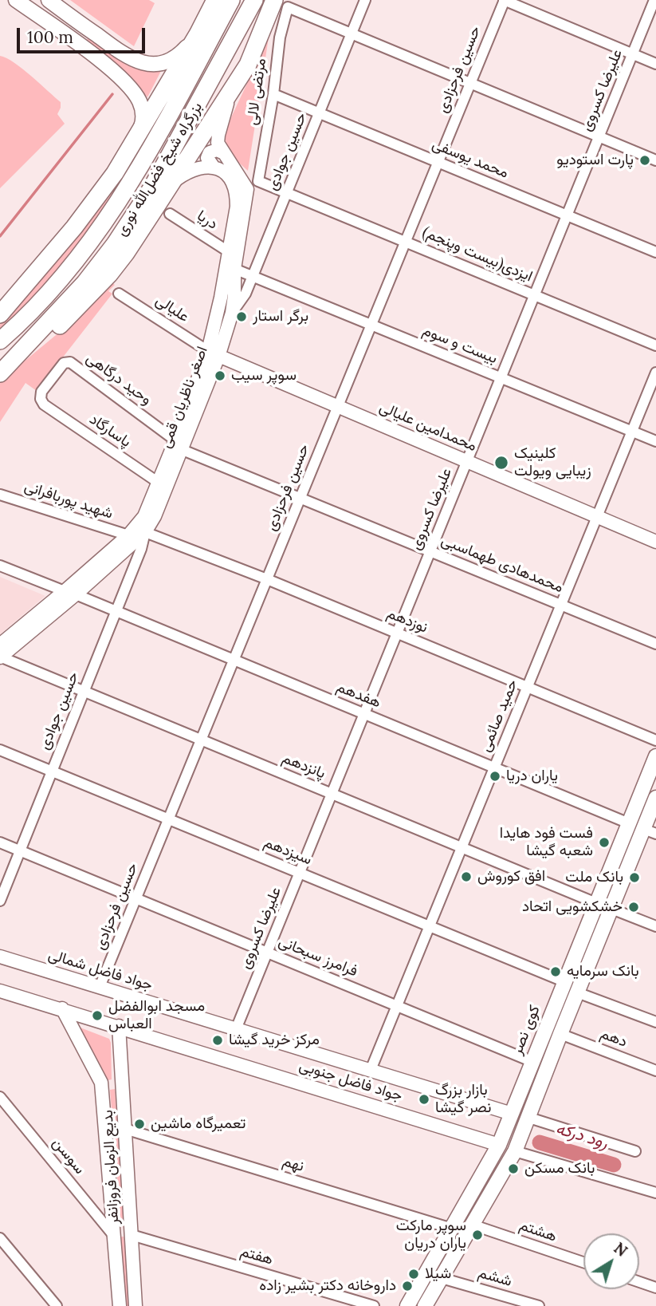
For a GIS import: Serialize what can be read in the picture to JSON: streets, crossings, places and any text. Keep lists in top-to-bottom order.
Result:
{
  "streets": {
    "highway": ["بزرگراه شیخ فضل‌الله نوری"],
    "main road": ["کوی نصر"],
    "street": [
      "حسین فرحزادی",
      "علیرضا کسروی",
      "مرتضی لالی",
      "حسین جوادی",
      "محمد یوسفی",
      "دریا",
      "ایزدی(بیست وپنجم)",
      "علیالی",
      "بیست و سوم",
      "وحید درگاهی",
      "اصغر ناظریان قمی",
      "محمدامین علیالی",
      "پاسارگاد",
      "شهید پوربافرانی",
      "محمدهادی طهماسبی",
      "نوزدهم",
      "هفدهم",
      "حمید صائمی",
      "پانزدهم",
      "سیزدهم",
      "فرامرز سبحانی",
      "جواد فاضل شمالی",
      "دهم",
      "جواد فاضل جنوبی",
      "سوسن",
      "نهم",
      "بدیع‌ الزمان فروزانفر",
      "هشتم",
      "هفتم",
      "ششم"
    ]
  },
  "crossings": [
    ["حسین فرحزادی", "محمد یوسفی"],
    ["حسین فرحزادی", "ایزدی(بیست وپنجم)"],
    ["حسین فرحزادی", "بیست و سوم"],
    ["حسین فرحزادی", "محمدامین علیالی"],
    ["حسین فرحزادی", "محمدهادی طهماسبی"],
    ["حسین فرحزادی", "نوزدهم"],
    ["حسین فرحزادی", "هفدهم"],
    ["حسین فرحزادی", "پانزدهم"],
    ["حسین فرحزادی", "سیزدهم"],
    ["حسین فرحزادی", "فرامرز سبحانی"],
    ["حسین فرحزادی", "جواد فاضل شمالی"],
    ["علیرضا کسروی", "محمد یوسفی"],
    ["علیرضا کسروی", "ایزدی(بیست وپنجم)"],
    ["علیرضا کسروی", "بیست و سوم"],
    ["علیرضا کسروی", "محمدامین علیالی"],
    ["علیرضا کسروی", "محمدهادی طهماسبی"],
    ["علیرضا کسروی", "نوزدهم"],
    ["علیرضا کسروی", "هفدهم"],
    ["علیرضا کسروی", "پانزدهم"],
    ["علیرضا کسروی", "سیزدهم"],
    ["علیرضا کسروی", "فرامرز سبحانی"],
    ["علیرضا کسروی", "جواد فاضل شمالی"],
    ["مرتضی لالی", "محمد یوسفی"],
    ["مرتضی لالی", "ایزدی(بیست وپنجم)"],
    ["حسین جوادی", "محمد یوسفی"],
    ["حسین جوادی", "ایزدی(بیست وپنجم)"],
    ["حسین جوادی", "بیست و سوم"],
    ["حسین جوادی", "اصغر ناظریان قمی"],
    ["حسین جوادی", "نوزدهم"],
    ["حسین جوادی", "هفدهم"],
    ["حسین جوادی", "پانزدهم"],
    ["حسین جوادی", "سیزدهم"],
    ["حسین جوادی", "فرامرز سبحانی"],
    ["دریا", "اصغر ناظریان قمی"],
    ["علیالی", "اصغر ناظریان قمی"],
    ["علیالی", "محمدامین علیالی"],
    ["بیست و سوم", "اصغر ناظریان قمی"],
    ["بیست و سوم", "حمید صائمی"],
    ["وحید درگاهی", "اصغر ناظریان قمی"],
    ["وحید درگاهی", "پاسارگاد"],
    ["وحید درگاهی", "محمدهادی طهماسبی"],
    ["اصغر ناظریان قمی", "محمدامین علیالی"],
    ["اصغر ناظریان قمی", "پاسارگاد"],
    ["اصغر ناظریان قمی", "شهید پوربافرانی"],
    ["اصغر ناظریان قمی", "محمدهادی طهماسبی"],
    ["اصغر ناظریان قمی", "نوزدهم"],
    ["اصغر ناظریان قمی", "هفدهم"],
    ["اصغر ناظریان قمی", "پانزدهم"],
    ["محمدامین علیالی", "حمید صائمی"],
    ["محمدهادی طهماسبی", "حمید صائمی"],
    ["نوزدهم", "حمید صائمی"],
    ["هفدهم", "حمید صائمی"],
    ["هفدهم", "کوی نصر"],
    ["حمید صائمی", "پانزدهم"],
    ["حمید صائمی", "سیزدهم"],
    ["حمید صائمی", "فرامرز سبحانی"],
    ["حمید صائمی", "جواد فاضل شمالی"],
    ["پانزدهم", "کوی نصر"],
    ["سیزدهم", "کوی نصر"],
    ["فرامرز سبحانی", "کوی نصر"],
    ["جواد فاضل شمالی", "کوی نصر"],
    ["کوی نصر", "جواد فاضل جنوبی"],
    ["کوی نصر", "نهم"],
    ["جواد فاضل جنوبی", "بدیع‌ الزمان فروزانفر"],
    ["نهم", "بدیع‌ الزمان فروزانفر"],
    ["بدیع‌ الزمان فروزانفر", "هفتم"]
  ],
  "water": ["رود درکه"],
  "places": [
    "پارت استودیو",
    "برگر استار",
    "سوپر سیب",
    "کلینیک زیبایی ویولت",
    "یاران دریا",
    "فست فود هایدا شعبه گیشا",
    "افق کوروش",
    "بانک ملت",
    "خشکشویی اتحاد",
    "بانک سرمایه",
    "مسجد ابوالفضل العباس",
    "مرکز خرید گیشا",
    "بازار بزرگ نصر گیشا",
    "تعمیرگاه ماشین",
    "بانک مسکن",
    "سوپر مارکت یاران دریان",
    "شیلا",
    "داروخانه دکتر بشیر زاده"
  ],
  "scale_bar": "100 m",
  "north": "top right"
}
